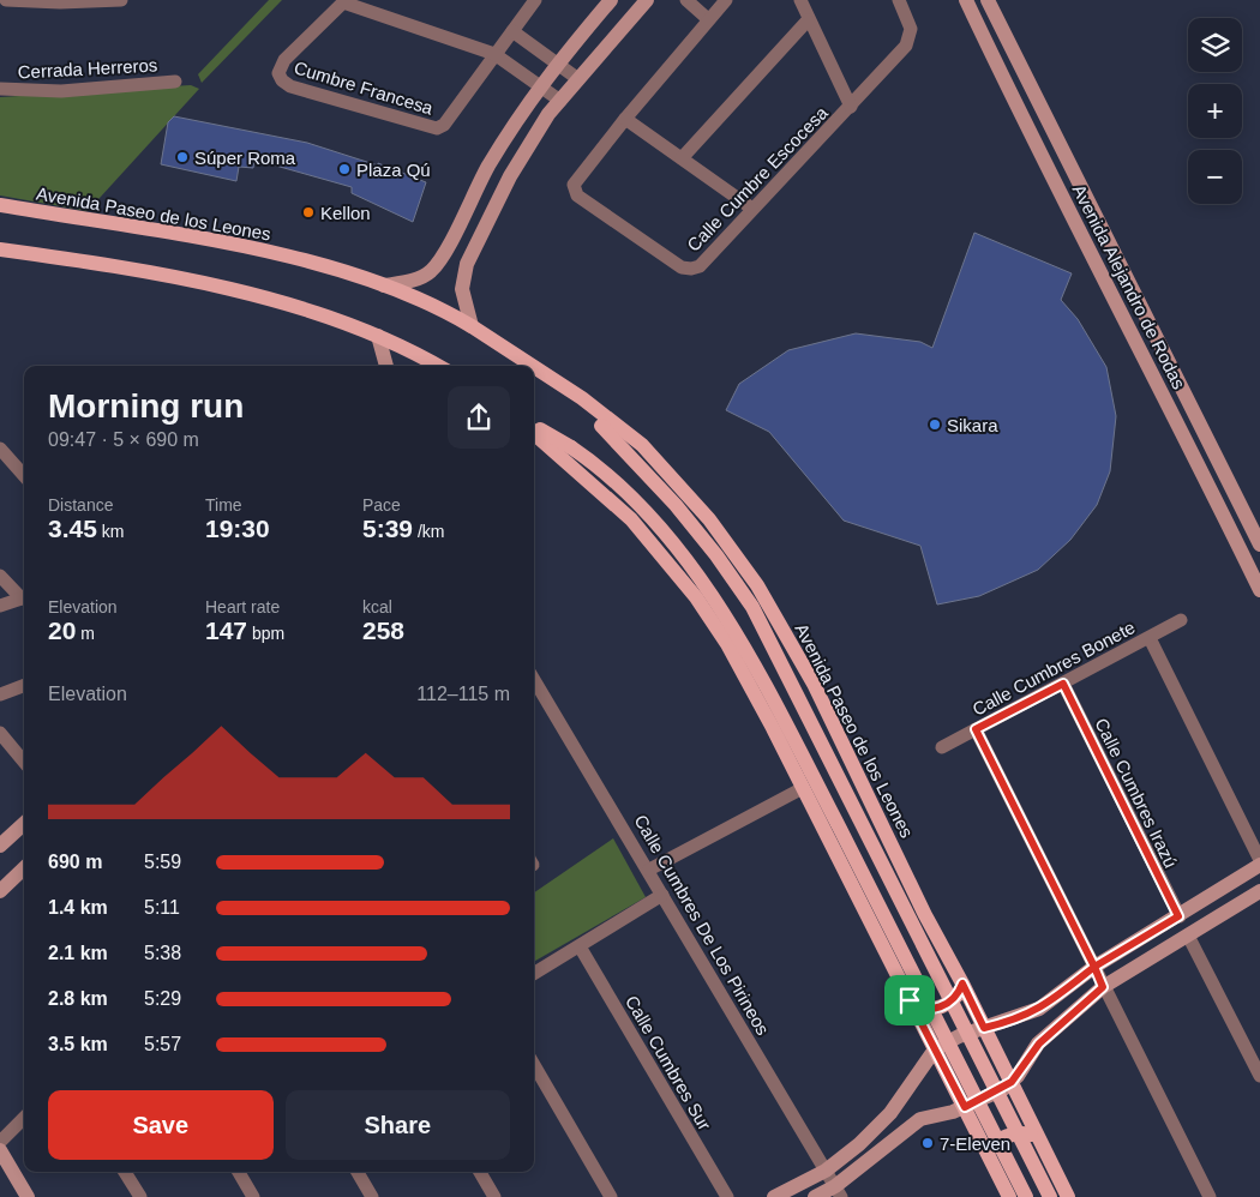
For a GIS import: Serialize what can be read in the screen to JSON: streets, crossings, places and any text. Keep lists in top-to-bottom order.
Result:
{
  "streets": {
    "main road": ["Avenida Paseo de los Leones"],
    "street": [
      "Cerrada Herreros",
      "Cumbre Francesa",
      "Calle Cumbre Escocesa",
      "Avenida Alejandro de Rodas",
      "Calle Cumbres Bonete",
      "Calle Cumbres Irazú",
      "Calle Cumbres De Los Pirineos",
      "Calle Cumbres Sur"
    ]
  },
  "crossings": [
    ["Calle Cumbres Bonete", "Calle Cumbres Irazú"]
  ],
  "places": [
    "Súper Roma",
    "Plaza Qú",
    "Kellon",
    "Sikara",
    "7-Eleven"
  ],
  "page": {
    "map_buttons": ["+", "−"],
    "heading": ["Morning run", "09:47 · 5 × 690 m"],
    "stats": [
      ["Distance", "3.45 km"],
      ["Time", "19:30"],
      ["Pace", "5:39 /km"],
      ["Elevation", "20 m"],
      ["Heart rate", "147 bpm"],
      ["kcal", "258"]
    ],
    "chart": ["Elevation", "112–115 m"],
    "list": [
      {
        "name": "690 m",
        "note": "5:59"
      },
      {
        "name": "1.4 km",
        "note": "5:11"
      },
      {
        "name": "2.1 km",
        "note": "5:38"
      },
      {
        "name": "2.8 km",
        "note": "5:29"
      },
      {
        "name": "3.5 km",
        "note": "5:57"
      }
    ],
    "buttons": ["Save", "Share"]
  }
}
